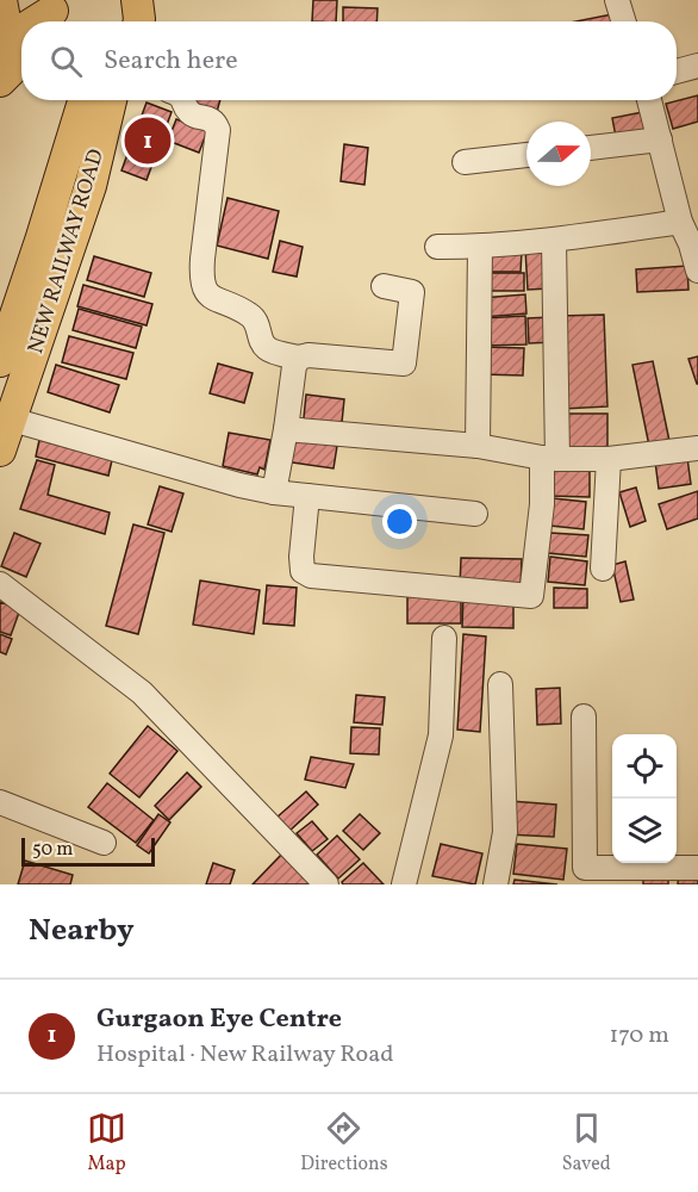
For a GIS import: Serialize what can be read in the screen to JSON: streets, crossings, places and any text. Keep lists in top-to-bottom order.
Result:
{
  "streets": {
    "main road": ["NEW RAILWAY ROAD"]
  },
  "scale_bar": "50 m",
  "north": "right",
  "page": {
    "search": "Search here",
    "pins": "1",
    "scale": "50 m",
    "heading": "Nearby",
    "list": [
      {
        "mark": "1",
        "name": "Gurgaon Eye Centre",
        "note": "Hospital · New Railway Road",
        "value": "170 m"
      }
    ],
    "nav": ["Map", "Directions", "Saved"]
  }
}
